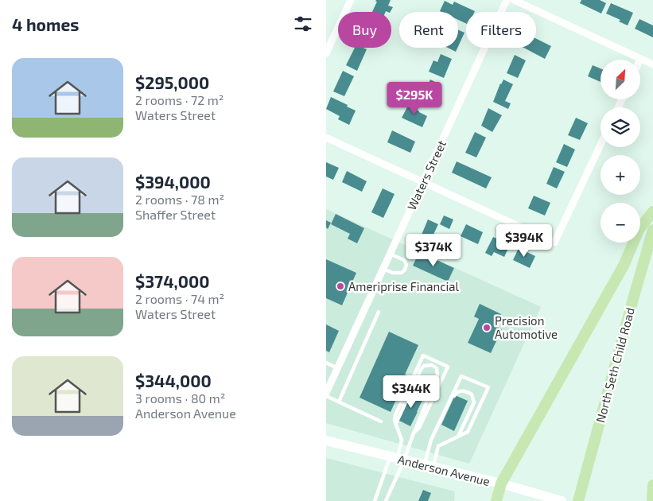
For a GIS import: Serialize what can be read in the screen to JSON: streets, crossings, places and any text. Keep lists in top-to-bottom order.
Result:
{
  "streets": {
    "main road": ["North Seth Child Road", "Anderson Avenue"],
    "street": ["Waters Street"]
  },
  "places": ["Ameriprise Financial", "Precision Automotive"],
  "north": "top right",
  "page": {
    "heading": "4 homes",
    "chip": ["Buy", "Rent", "Filters"],
    "list": [
      {
        "name": "$295,000",
        "note": "2 rooms · 72 m² · Waters Street"
      },
      {
        "name": "$394,000",
        "note": "2 rooms · 78 m² · Shaffer Street"
      },
      {
        "name": "$374,000",
        "note": "2 rooms · 74 m² · Waters Street"
      },
      {
        "name": "$344,000",
        "note": "3 rooms · 80 m² · Anderson Avenue"
      }
    ],
    "map_buttons": ["+", "−"],
    "price": [
      "$295K",
      "$394K",
      "$374K",
      "$344K"
    ]
  }
}
